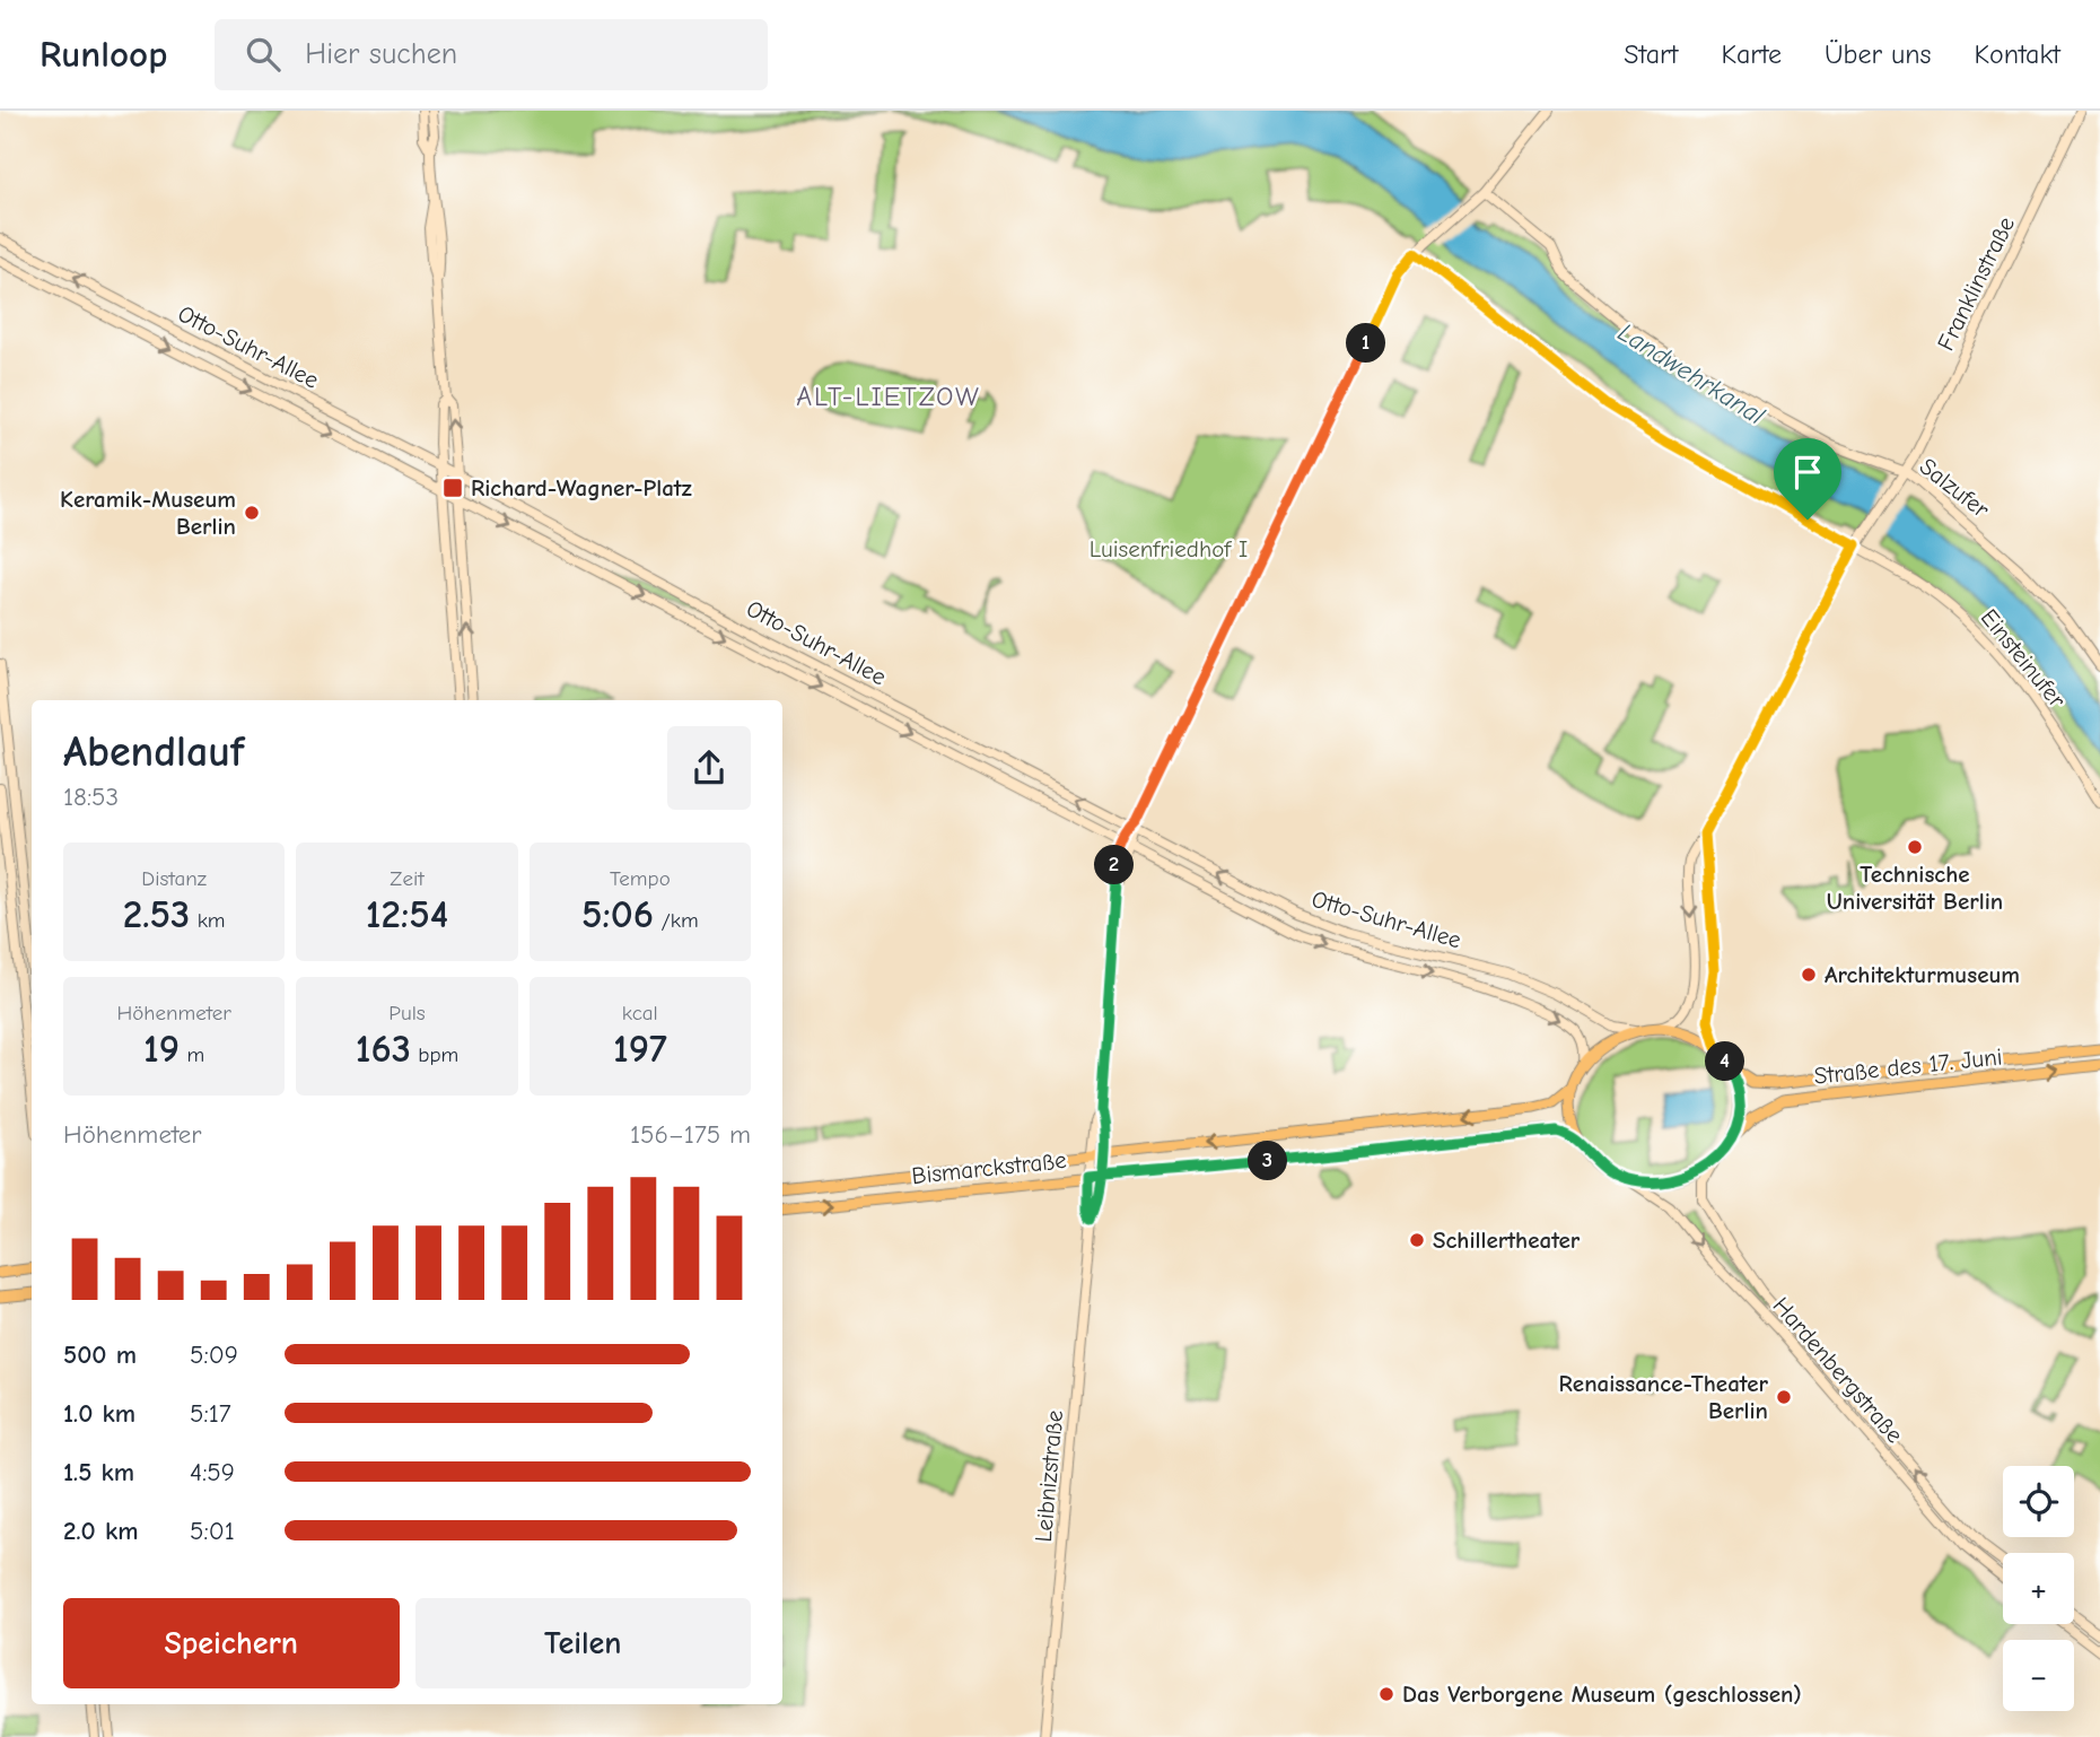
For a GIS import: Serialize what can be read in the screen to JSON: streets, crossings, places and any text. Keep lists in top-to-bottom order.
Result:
{
  "streets": {
    "main road": [
      "Franklinstraße",
      "Otto-Suhr-Allee",
      "Salzufer",
      "Einsteinufer",
      "Straße des 17. Juni",
      "Bismarckstraße",
      "Hardenbergstraße",
      "Leibnizstraße"
    ]
  },
  "crossings": [
    ["Franklinstraße", "Salzufer"],
    ["Franklinstraße", "Einsteinufer"],
    ["Otto-Suhr-Allee", "Straße des 17. Juni"],
    ["Otto-Suhr-Allee", "Bismarckstraße"],
    ["Otto-Suhr-Allee", "Hardenbergstraße"],
    ["Otto-Suhr-Allee", "Leibnizstraße"],
    ["Salzufer", "Leibnizstraße"],
    ["Einsteinufer", "Leibnizstraße"],
    ["Straße des 17. Juni", "Bismarckstraße"],
    ["Straße des 17. Juni", "Hardenbergstraße"],
    ["Bismarckstraße", "Hardenbergstraße"],
    ["Bismarckstraße", "Leibnizstraße"]
  ],
  "districts": ["ALT-LIETZOW"],
  "water": ["Landwehrkanal"],
  "parks": ["Luisenfriedhof I"],
  "places": {
    "transit": ["Richard-Wagner-Platz"],
    "other": [
      "Keramik-Museum Berlin",
      "Technische Universität Berlin",
      "Architekturmuseum",
      "Schillertheater",
      "Renaissance-Theater Berlin",
      "Das Verborgene Museum (geschlossen)"
    ]
  },
  "page": {
    "header": "Runloop",
    "search": "Hier suchen",
    "nav": [
      "Start",
      "Karte",
      "Über uns",
      "Kontakt"
    ],
    "pins": [
      "1",
      "2",
      "4",
      "3"
    ],
    "heading": ["Abendlauf", "18:53"],
    "stats": [
      ["Distanz", "2.53 km"],
      ["Zeit", "12:54"],
      ["Tempo", "5:06 /km"],
      ["Höhenmeter", "19 m"],
      ["Puls", "163 bpm"],
      ["kcal", "197"]
    ],
    "chart": ["Höhenmeter", "156–175 m"],
    "list": [
      {
        "name": "500 m",
        "note": "5:09"
      },
      {
        "name": "1.0 km",
        "note": "5:17"
      },
      {
        "name": "1.5 km",
        "note": "4:59"
      },
      {
        "name": "2.0 km",
        "note": "5:01"
      }
    ],
    "map_buttons": ["+", "−"],
    "buttons": ["Speichern", "Teilen"]
  }
}
